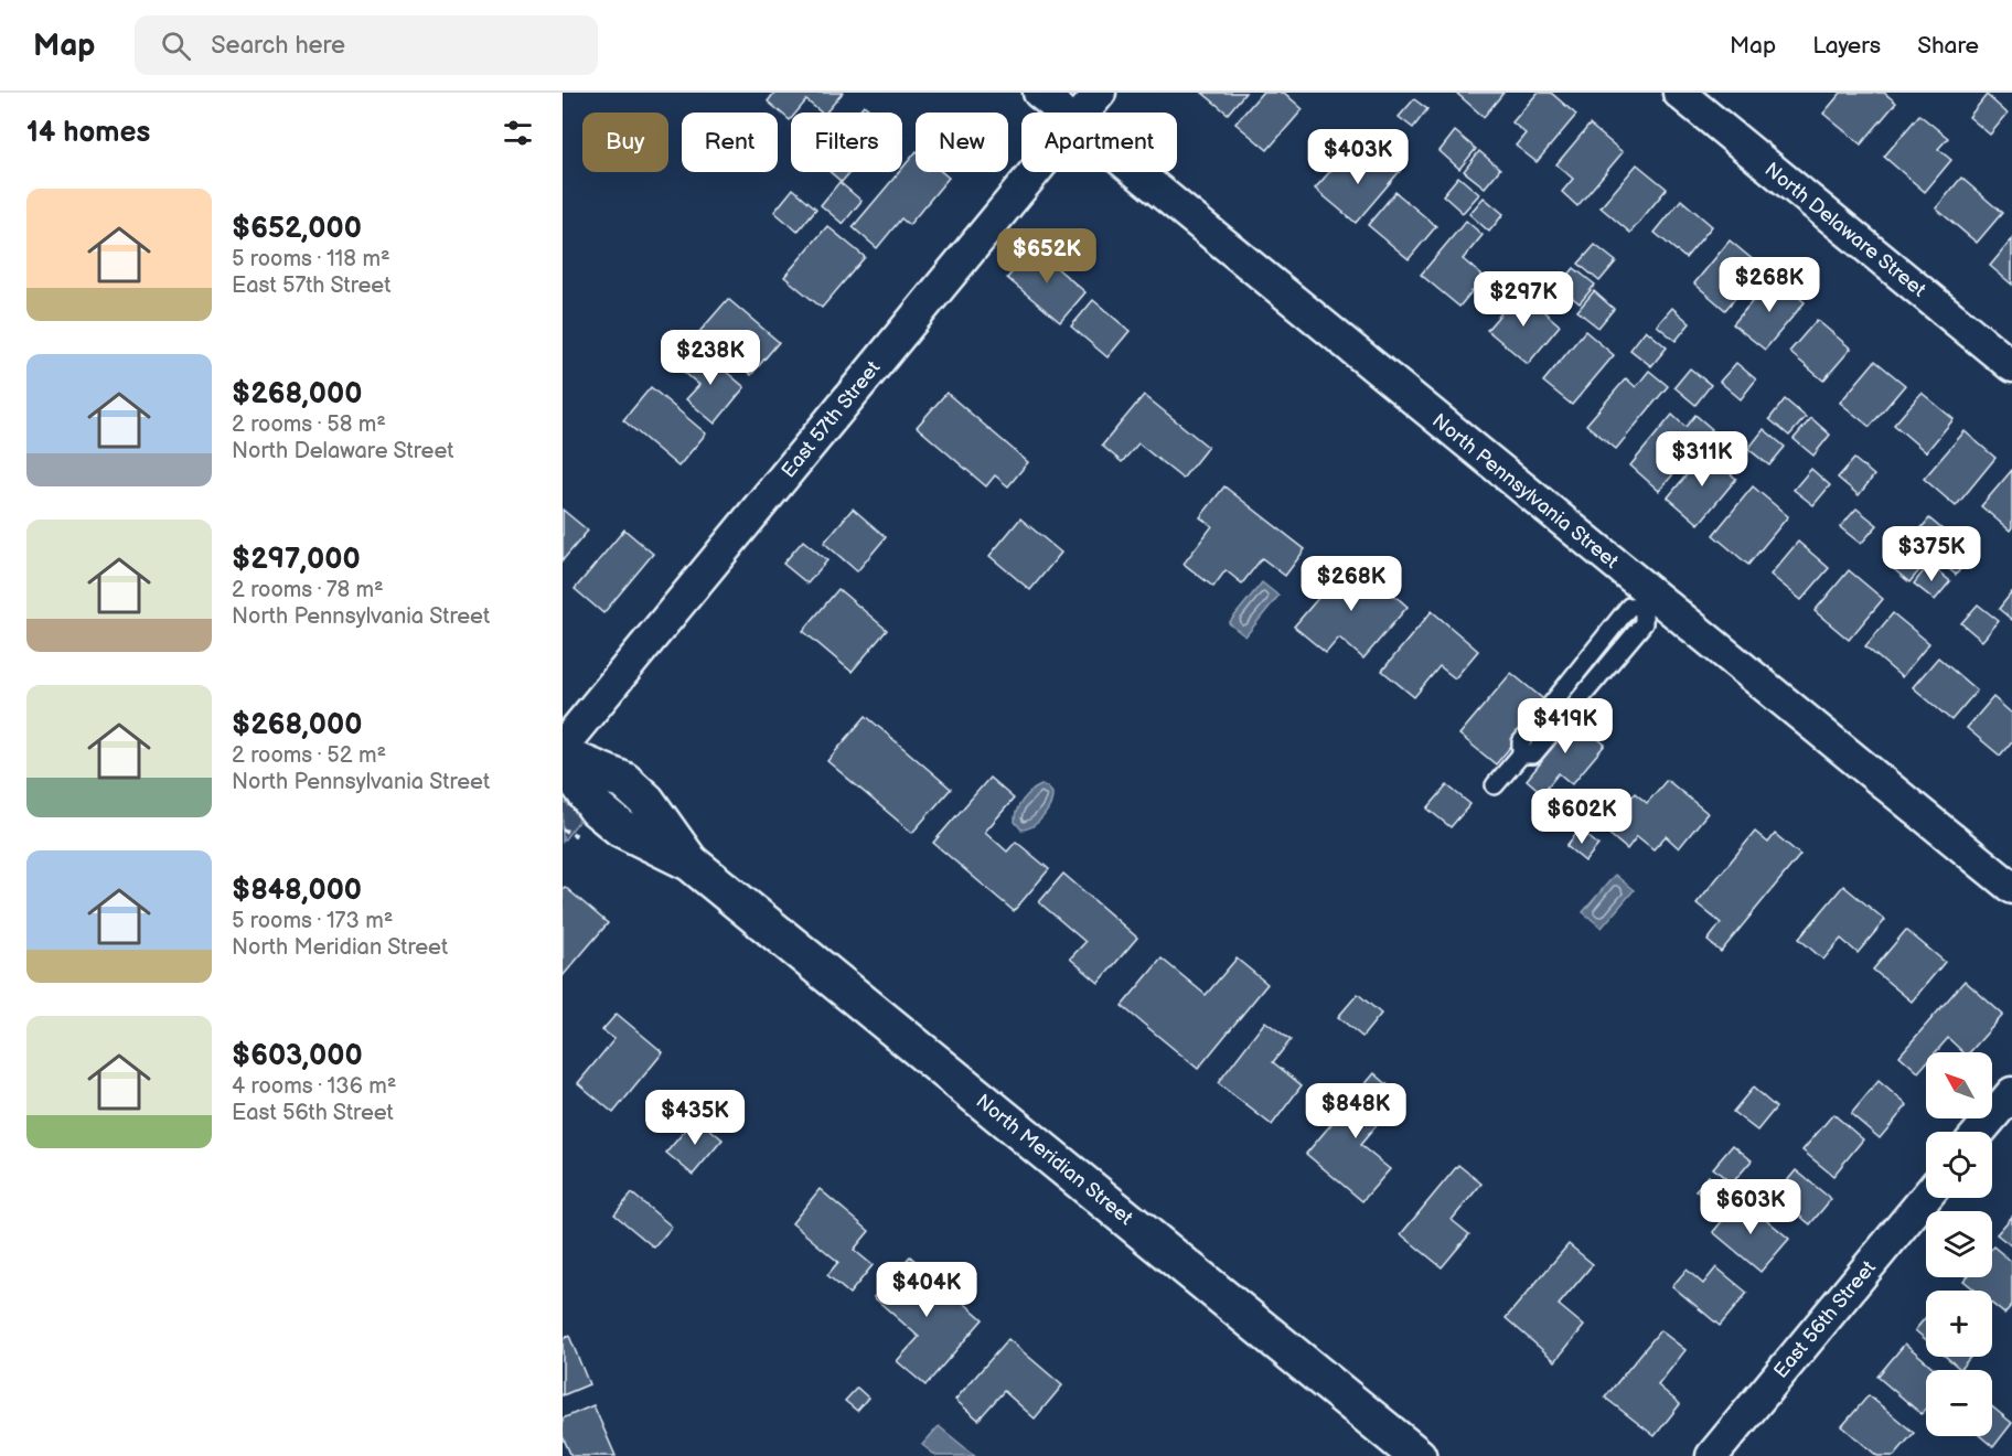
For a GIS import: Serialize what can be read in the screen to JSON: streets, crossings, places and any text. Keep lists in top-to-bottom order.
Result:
{
  "streets": {
    "main road": ["North Meridian Street"],
    "street": [
      "North Delaware Street",
      "East 57th Street",
      "North Pennsylvania Street",
      "East 56th Street"
    ]
  },
  "north": "top left",
  "page": {
    "header": "Map",
    "search": "Search here",
    "nav": ["Map", "Layers", "Share"],
    "heading": "14 homes",
    "chip": [
      "Buy",
      "Rent",
      "Filters",
      "New",
      "Apartment"
    ],
    "price": [
      "$403K",
      "$652K",
      "$268K",
      "$297K",
      "$238K",
      "$311K",
      "$375K",
      "$268K",
      "$419K",
      "$602K",
      "$848K",
      "$435K",
      "$603K",
      "$404K"
    ],
    "list": [
      {
        "name": "$652,000",
        "note": "5 rooms · 118 m² · East 57th Street"
      },
      {
        "name": "$268,000",
        "note": "2 rooms · 58 m² · North Delaware Street"
      },
      {
        "name": "$297,000",
        "note": "2 rooms · 78 m² · North Pennsylvania Street"
      },
      {
        "name": "$268,000",
        "note": "2 rooms · 52 m² · North Pennsylvania Street"
      },
      {
        "name": "$848,000",
        "note": "5 rooms · 173 m² · North Meridian Street"
      },
      {
        "name": "$603,000",
        "note": "4 rooms · 136 m² · East 56th Street"
      }
    ],
    "map_buttons": ["+", "−"]
  }
}
